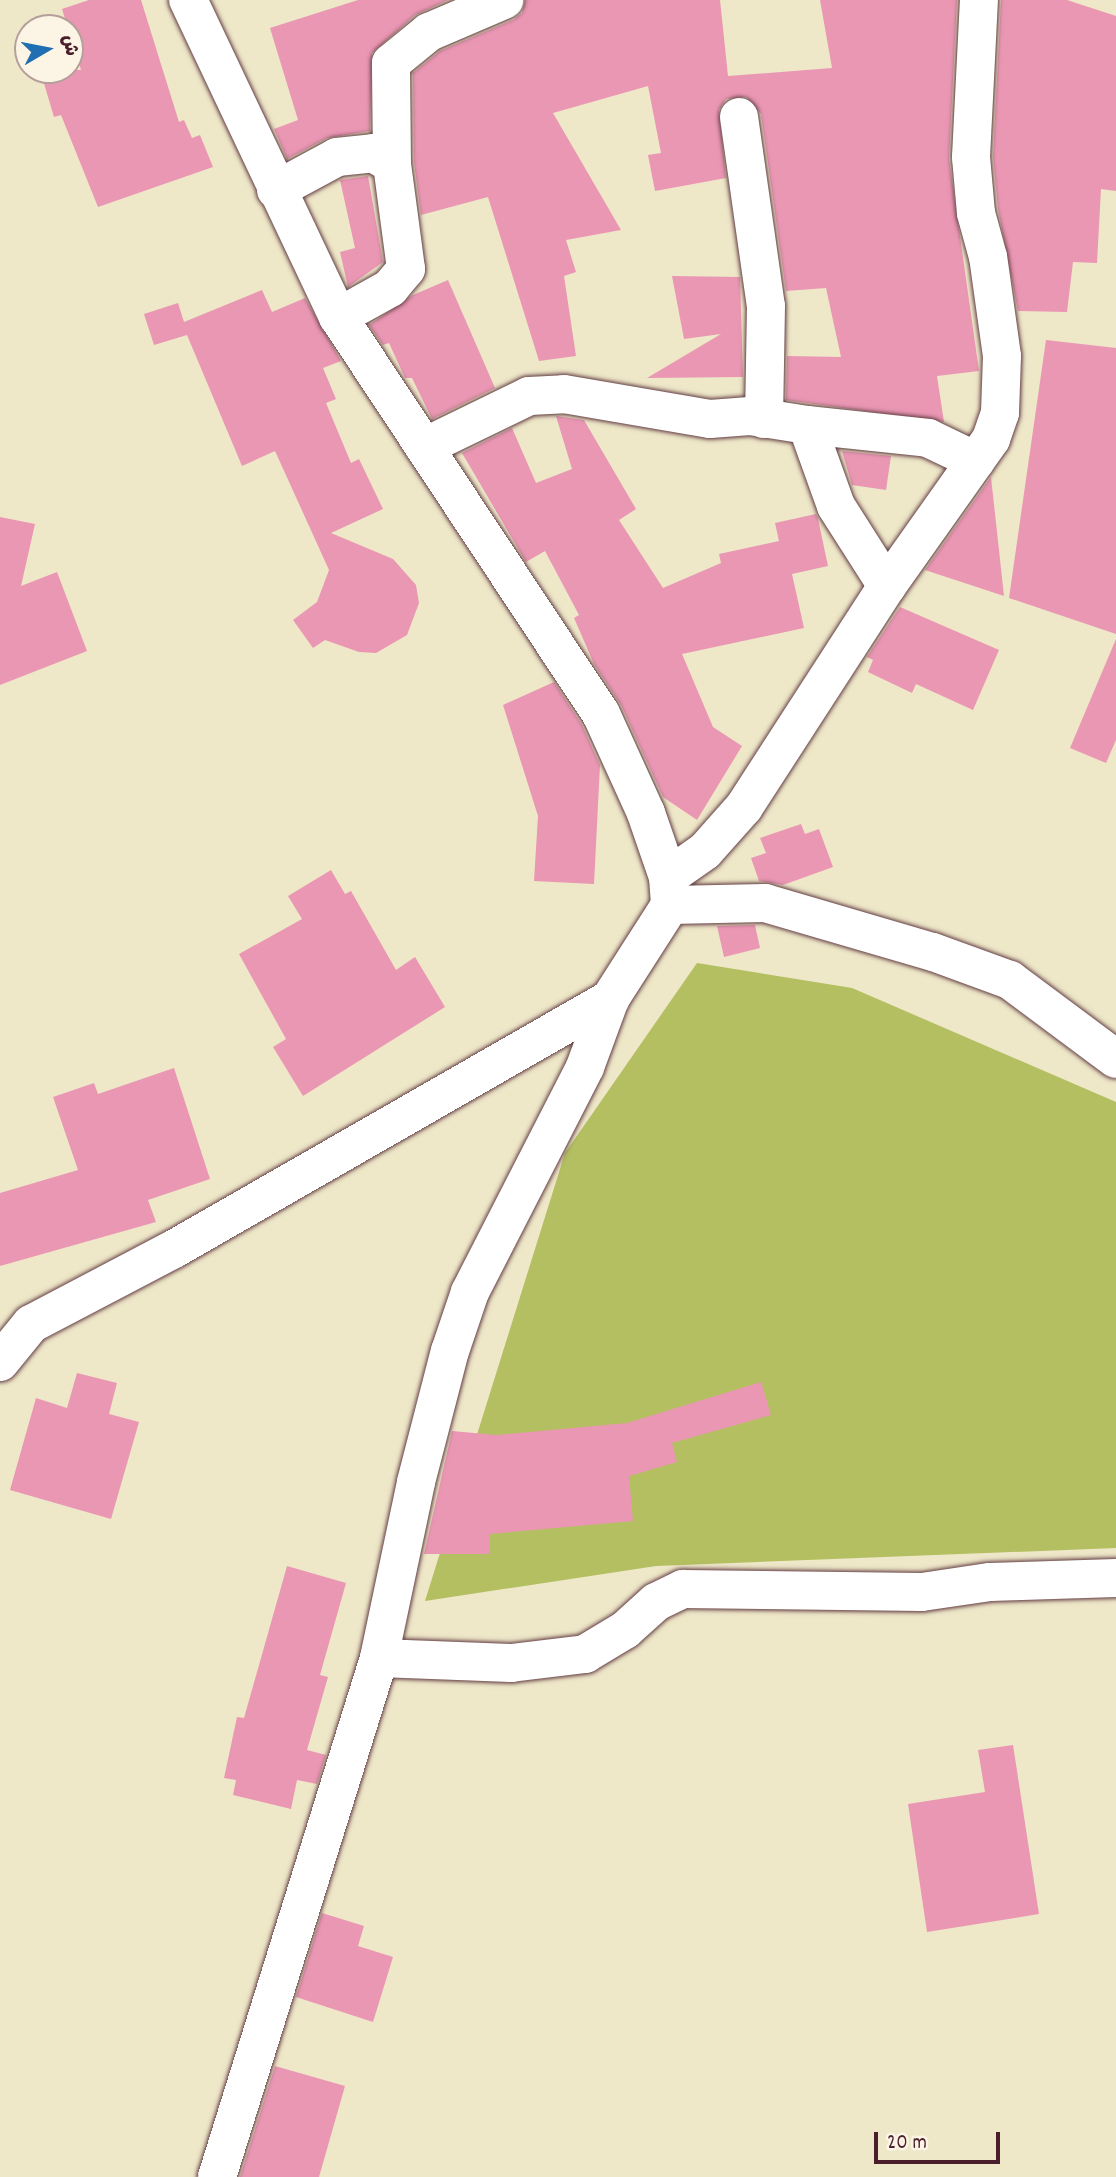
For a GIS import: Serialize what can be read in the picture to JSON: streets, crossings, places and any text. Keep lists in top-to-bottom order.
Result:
{
  "scale_bar": "20 m",
  "north": "right"
}
